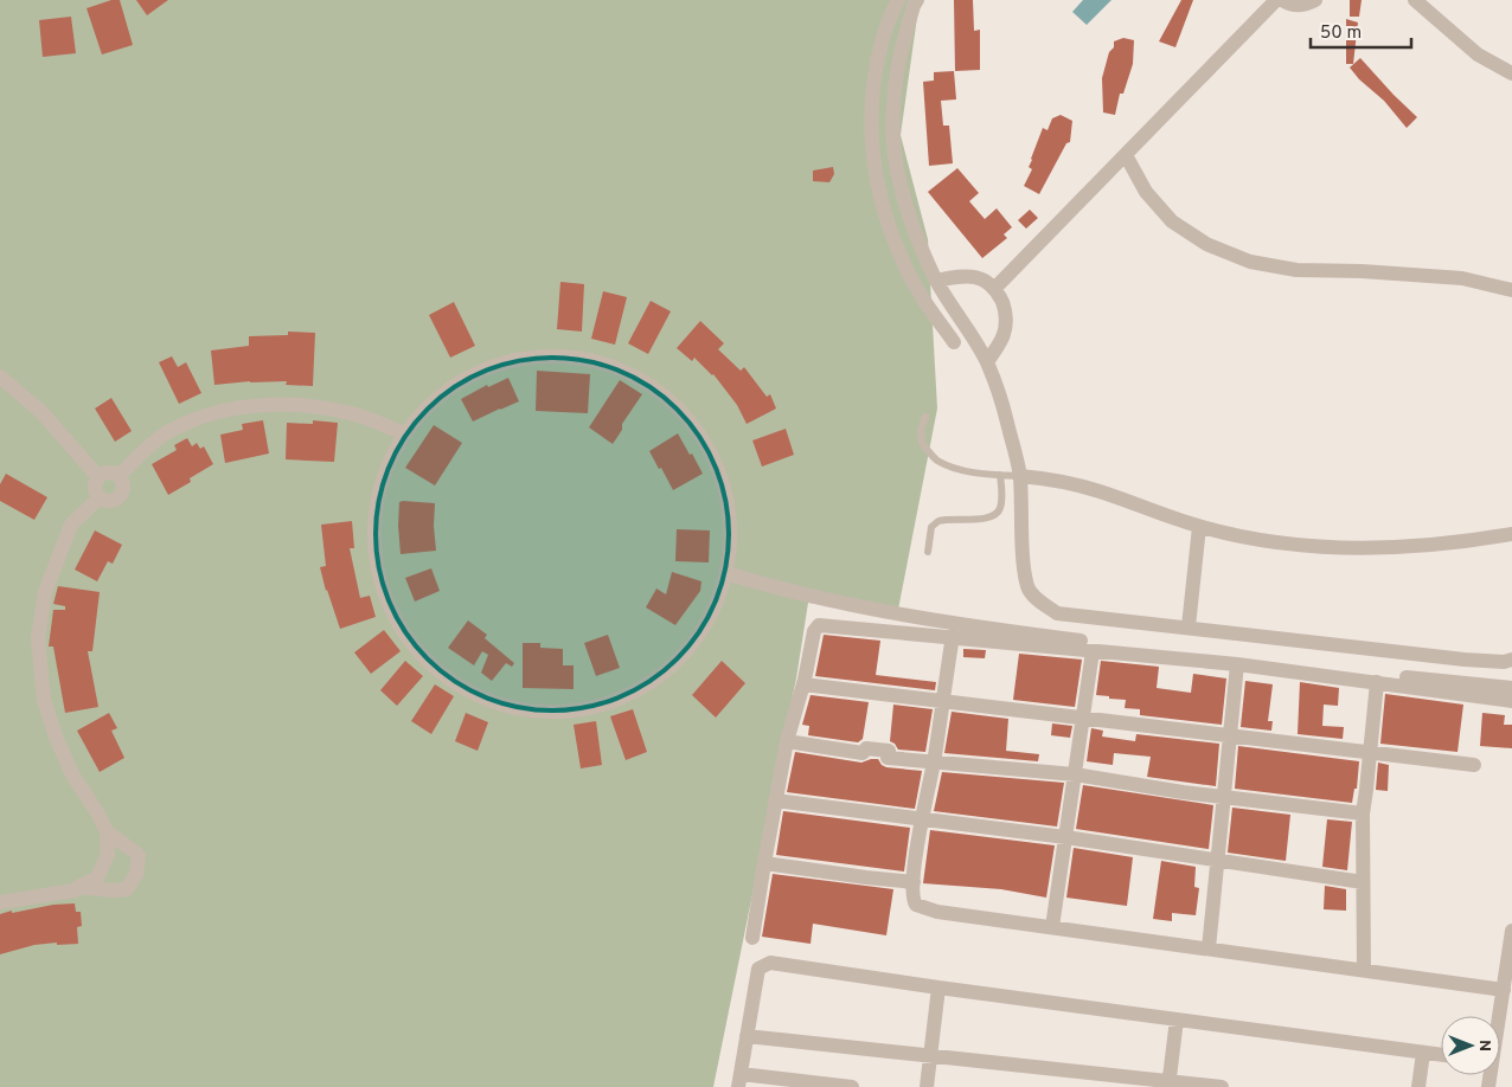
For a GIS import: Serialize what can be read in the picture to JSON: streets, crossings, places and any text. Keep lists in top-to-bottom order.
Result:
{
  "scale_bar": "50 m",
  "north": "right"
}
